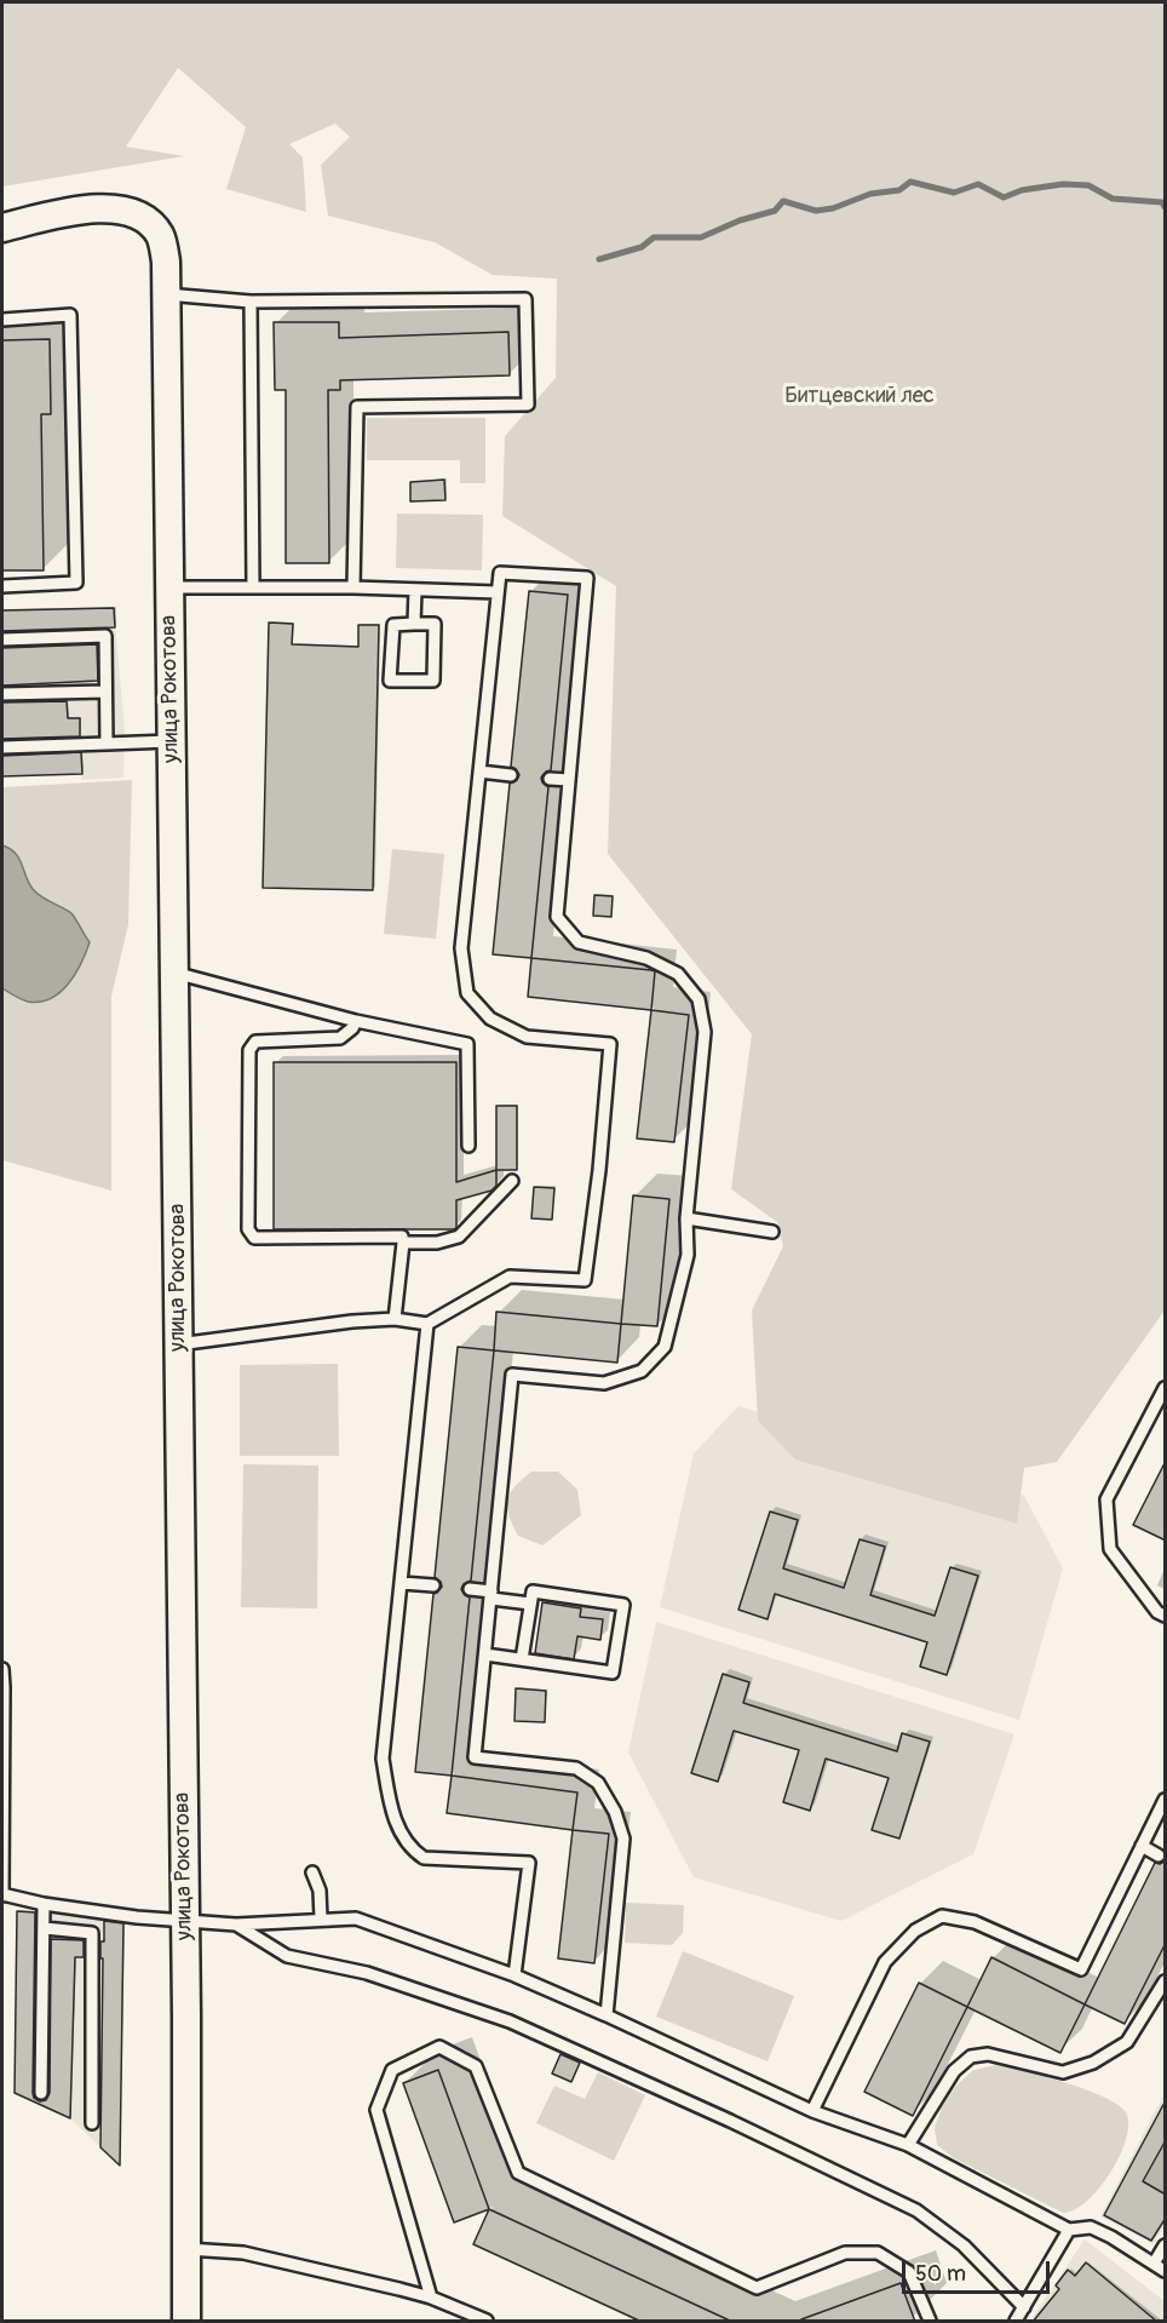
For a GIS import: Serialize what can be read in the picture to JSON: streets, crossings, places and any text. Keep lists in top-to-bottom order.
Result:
{
  "streets": {
    "street": ["улица Рокотова"]
  },
  "parks": ["Битцевский лес"],
  "scale_bar": "50 m"
}
